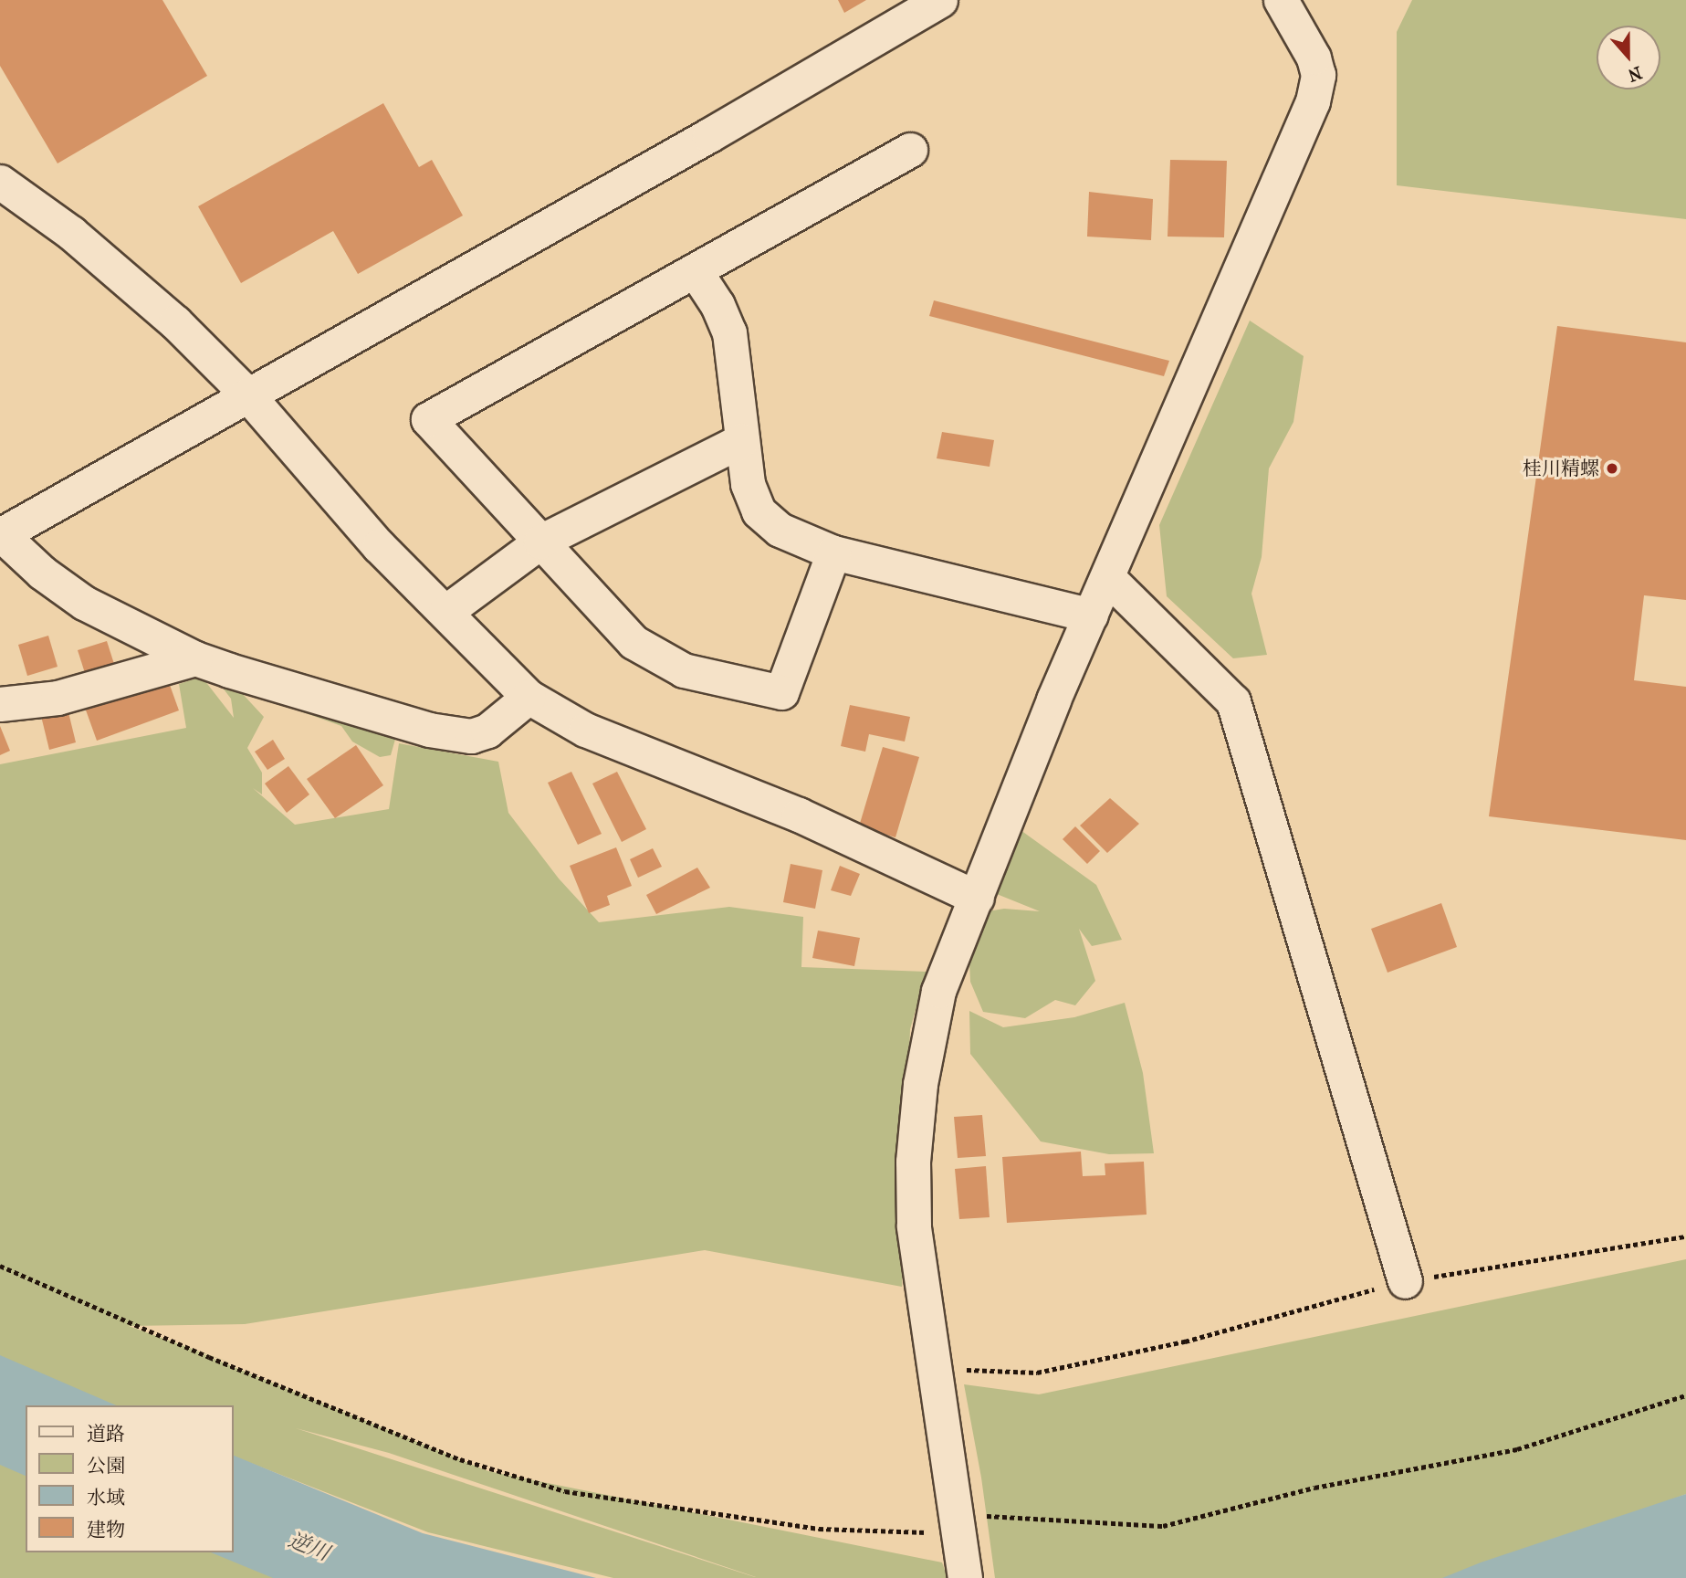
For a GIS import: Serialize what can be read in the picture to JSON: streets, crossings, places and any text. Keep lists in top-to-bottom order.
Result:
{
  "water": ["逆川"],
  "places": ["桂川精螺"],
  "legend": [
    "道路",
    "公園",
    "水域",
    "建物"
  ],
  "north": "bottom"
}
